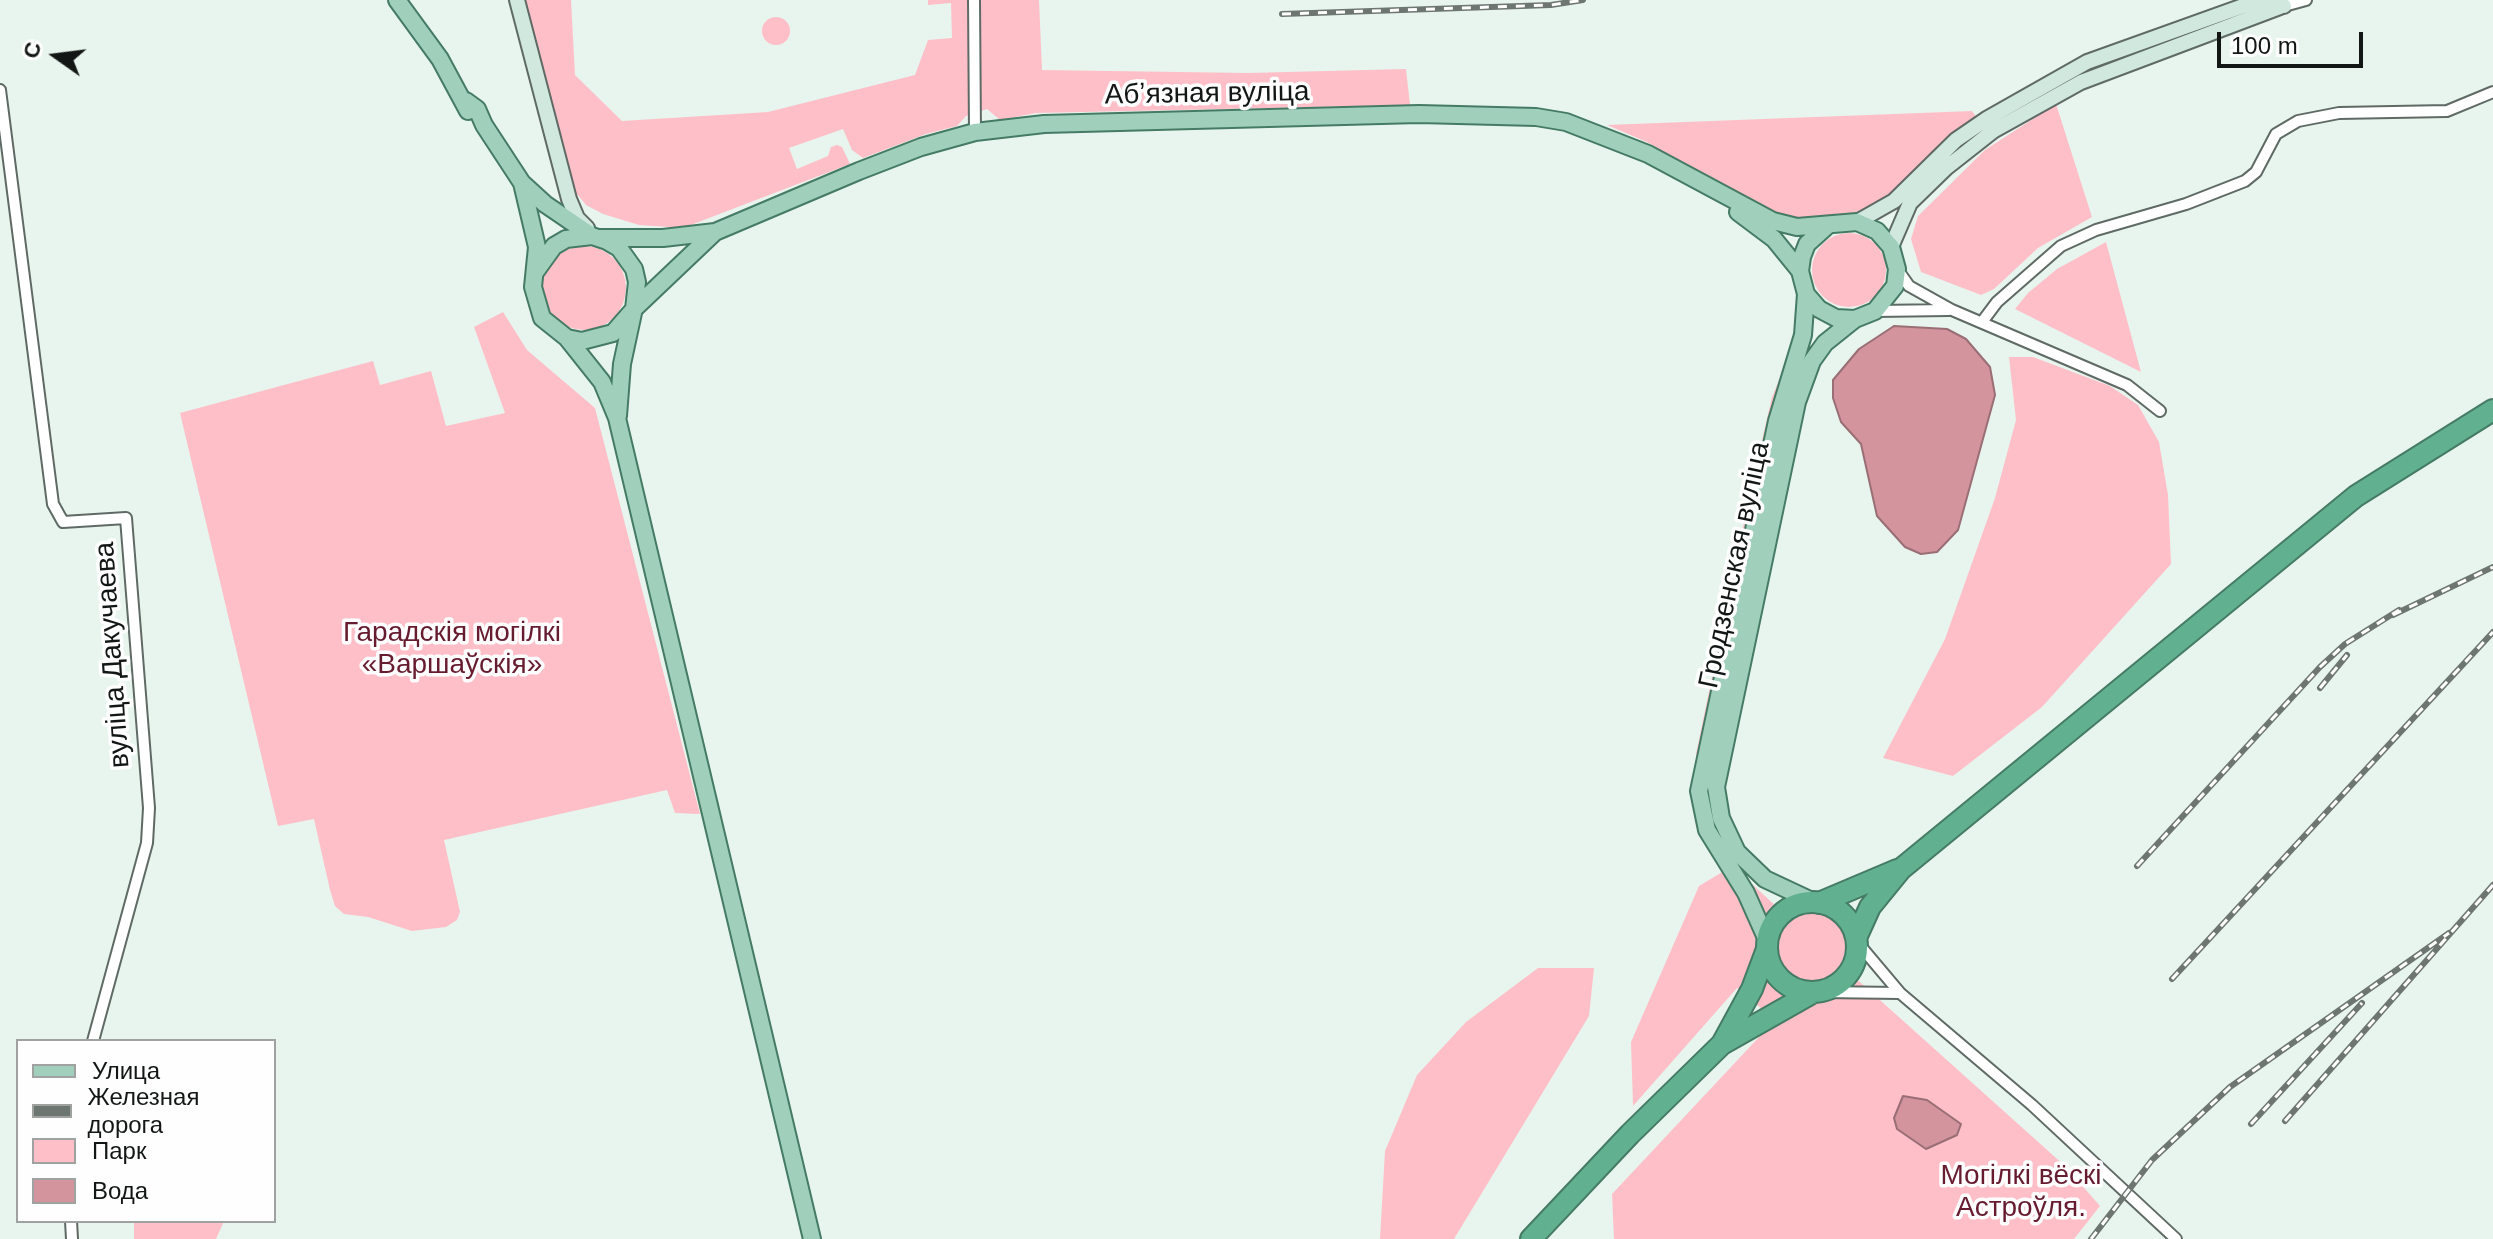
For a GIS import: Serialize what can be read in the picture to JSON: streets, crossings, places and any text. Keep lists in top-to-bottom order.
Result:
{
  "streets": {
    "main road": ["Абʼязная вуліца", "Гродзенская вуліца"],
    "street": ["вуліца Дакучаева"]
  },
  "crossings": [
    ["Абʼязная вуліца", "Гродзенская вуліца"]
  ],
  "parks": ["Гарадскія могілкі «Варшаўскія»", "Могілкі вёскі Астроўля."],
  "legend": [
    "Улица",
    "Железная дорога",
    "Парк",
    "Вода"
  ],
  "scale_bar": "100 m",
  "north": "left"
}
